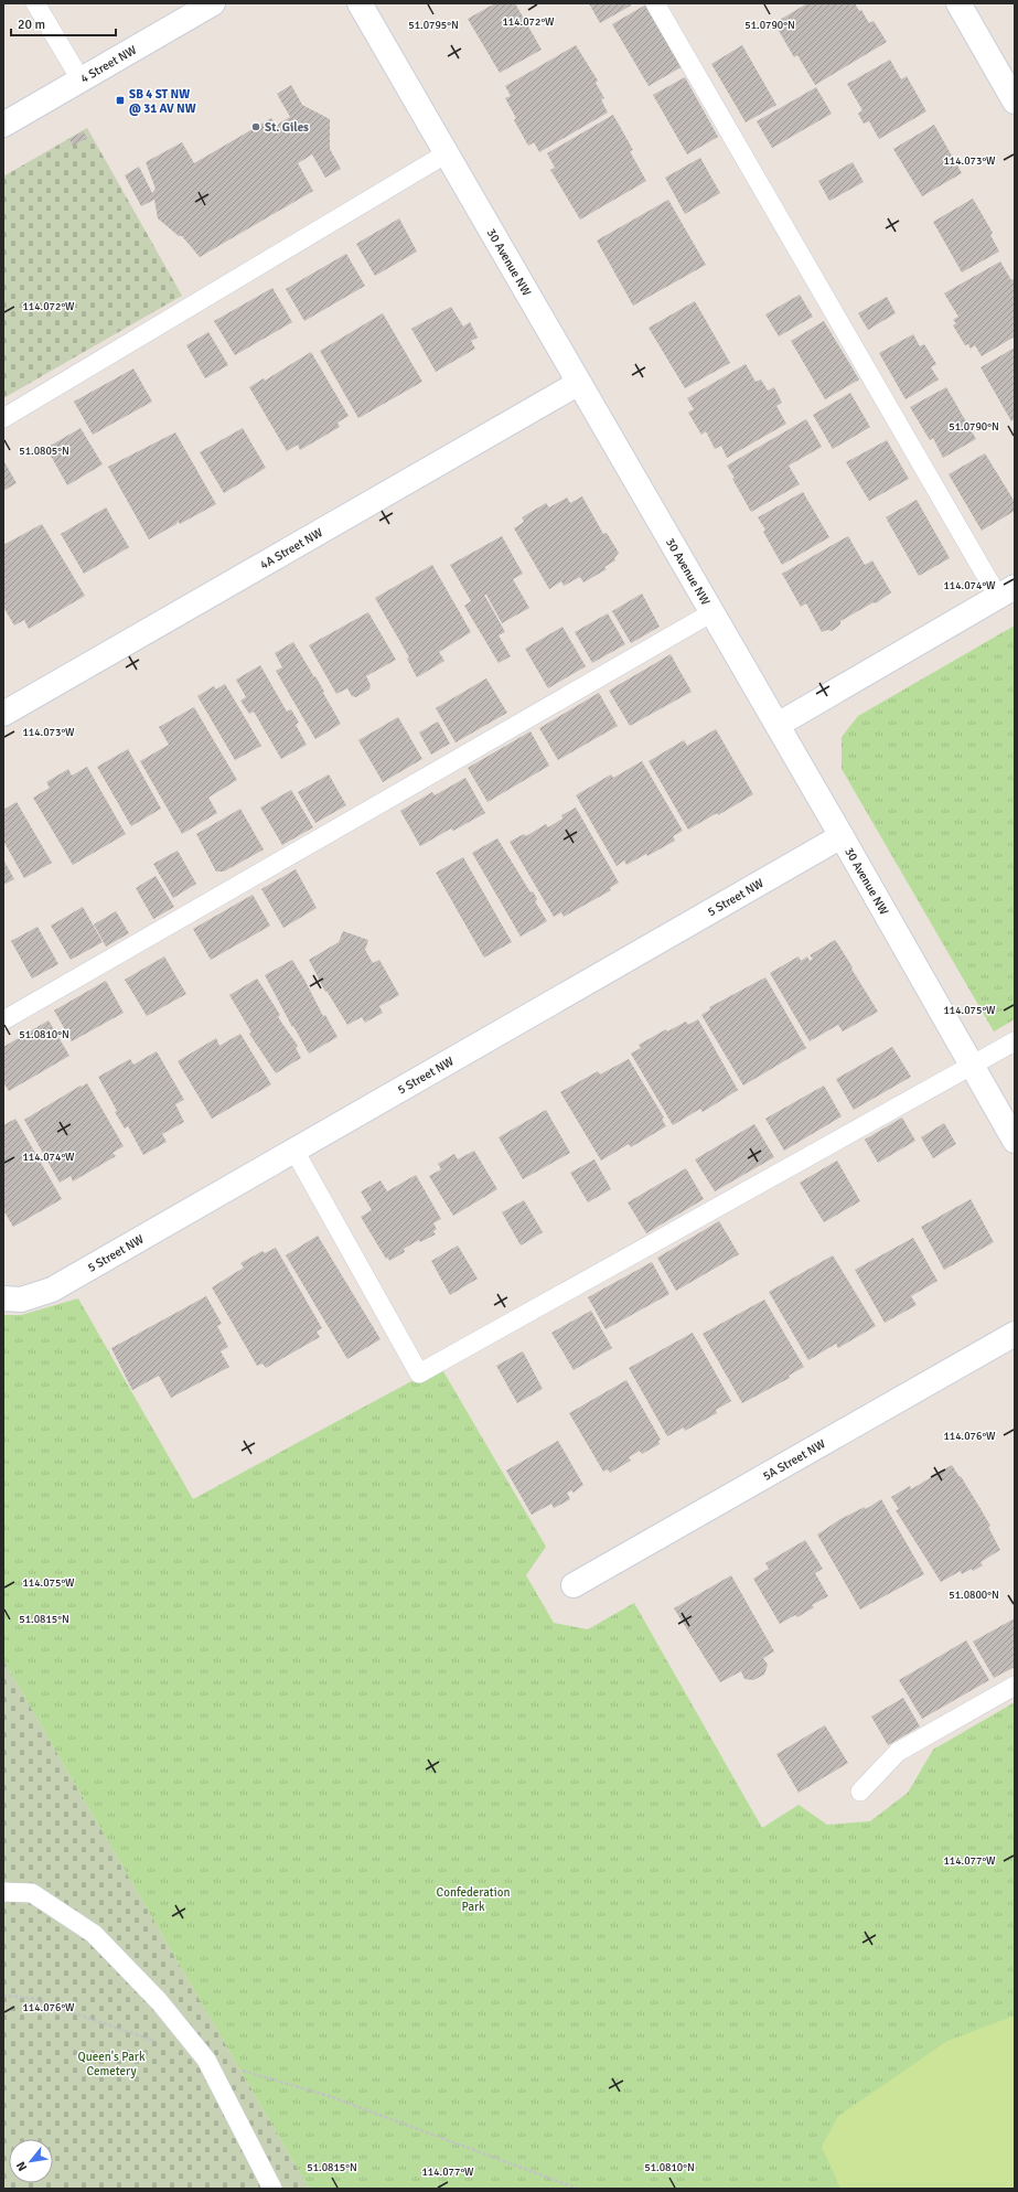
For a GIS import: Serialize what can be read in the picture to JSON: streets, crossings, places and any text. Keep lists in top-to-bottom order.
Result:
{
  "streets": {
    "street": [
      "4 Street NW",
      "30 Avenue NW",
      "4A Street NW",
      "5 Street NW",
      "5A Street NW"
    ]
  },
  "crossings": [
    ["30 Avenue NW", "4A Street NW"],
    ["30 Avenue NW", "5 Street NW"]
  ],
  "parks": ["Confederation Park", "Queen's Park Cemetery"],
  "places": {
    "transit": ["SB 4 ST NW @ 31 AV NW"],
    "other": ["St. Giles"]
  },
  "scale_bar": "20 m",
  "north": "bottom left",
  "coordinates": [
    "114.072°W",
    "51.0795°N",
    "51.0790°N",
    "114.073°W",
    "51.0805°N",
    "114.074°W",
    "114.075°W",
    "51.0810°N",
    "114.076°W",
    "51.0800°N",
    "51.0815°N",
    "114.077°W"
  ]
}
